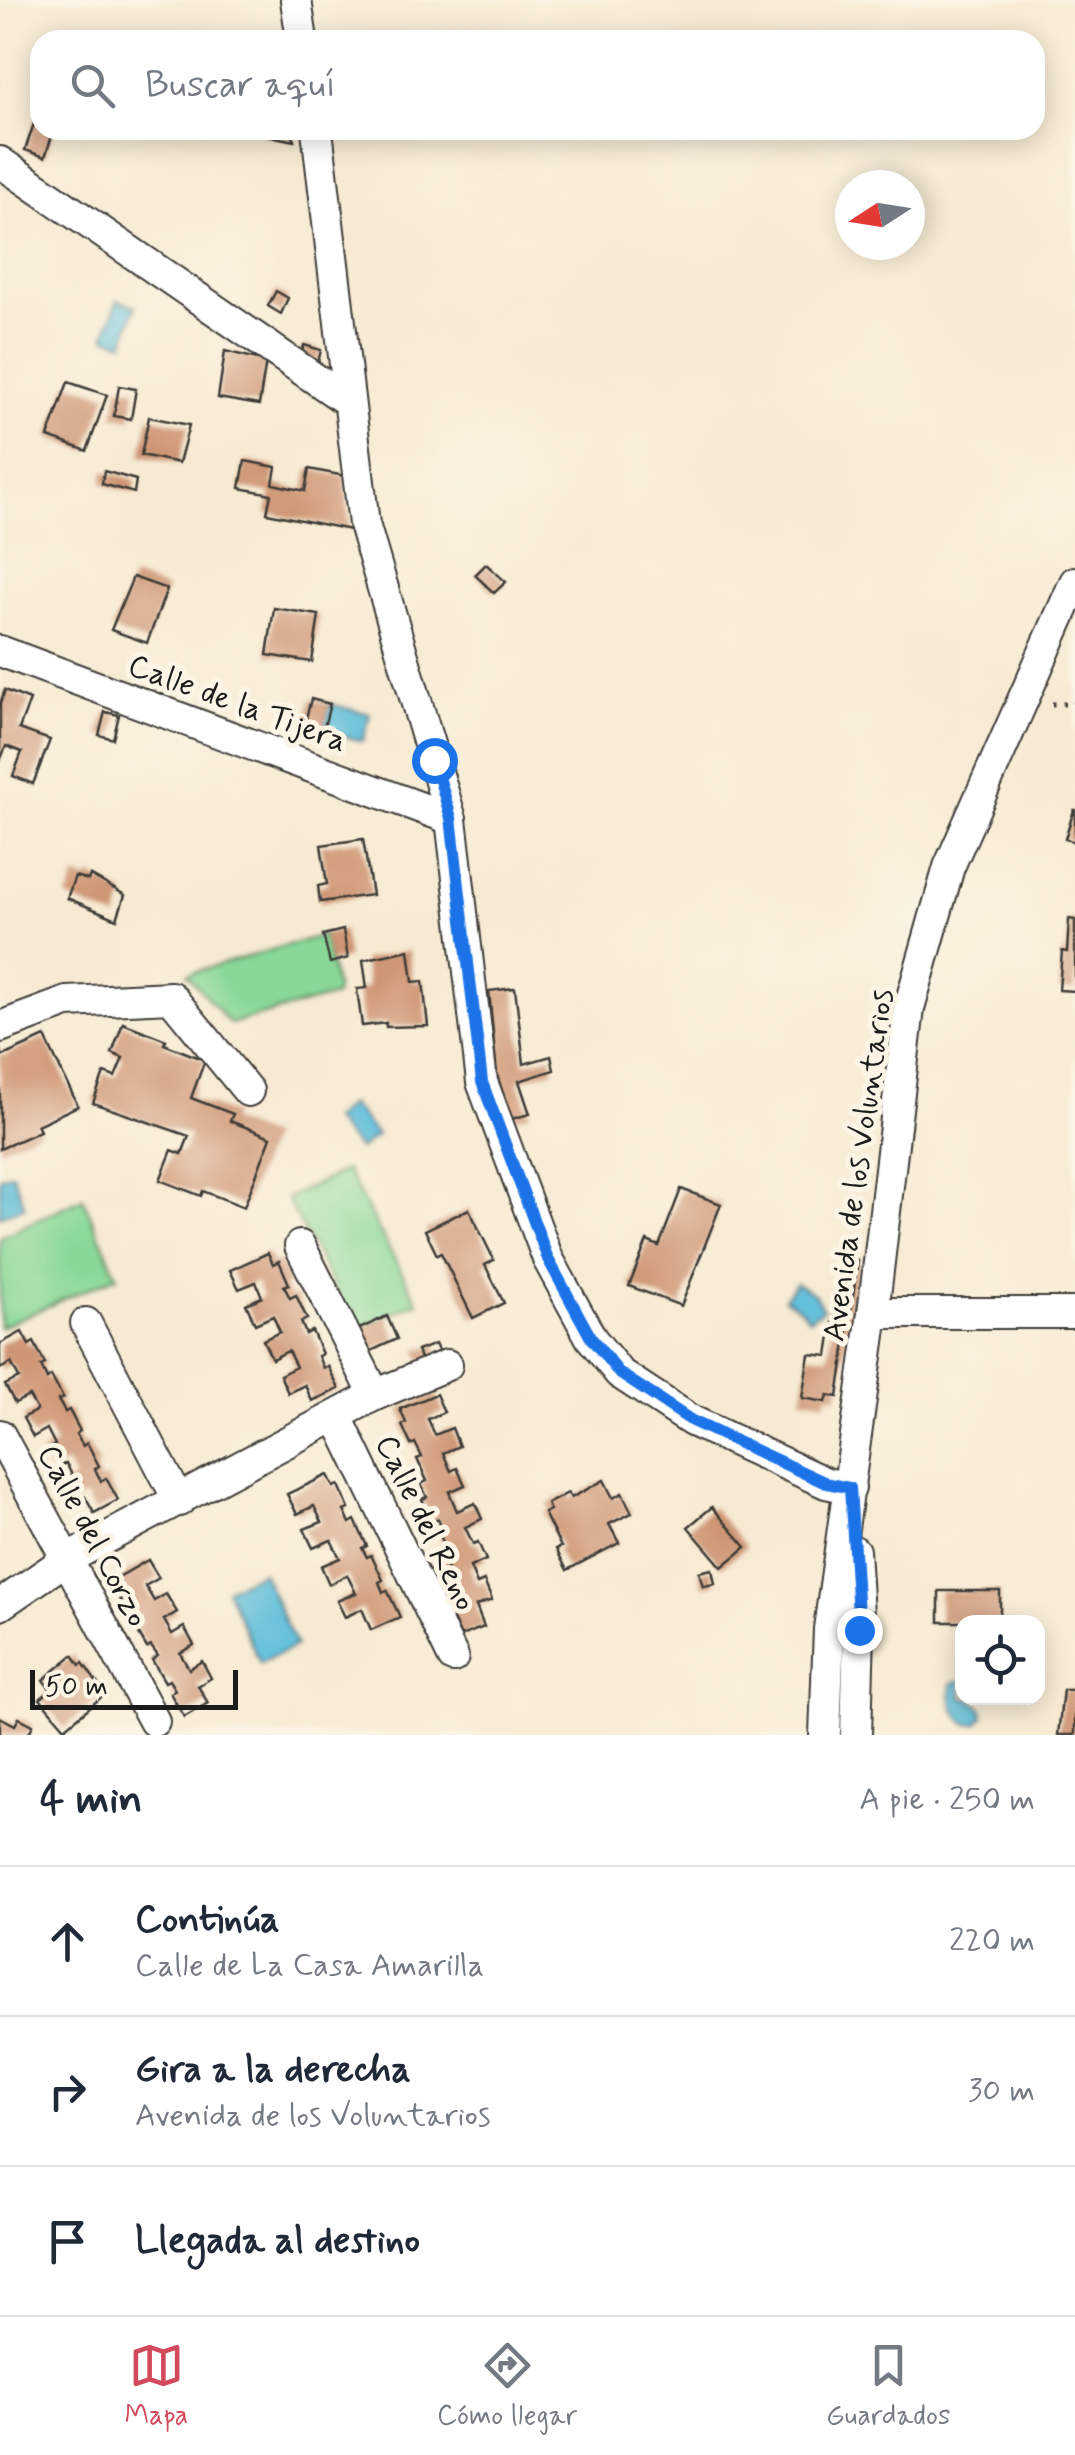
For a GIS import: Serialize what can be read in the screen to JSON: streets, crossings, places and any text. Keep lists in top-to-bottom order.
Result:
{
  "streets": {
    "street": [
      "Calle de la Tijera",
      "Avenida de los Voluntarios",
      "Calle del Reno",
      "Calle del Corzo"
    ]
  },
  "crossings": [
    ["Calle del Reno", "Calle del Corzo"]
  ],
  "scale_bar": "50 m",
  "north": "left",
  "page": {
    "search": "Buscar aquí",
    "scale": "50 m",
    "heading": ["4 min", "A pie · 250 m"],
    "list": [
      ["Continúa", "Calle de La Casa Amarilla", "220 m"],
      ["Gira a la derecha", "Avenida de los Voluntarios", "30 m"],
      "Llegada al destino"
    ],
    "nav": ["Mapa", "Cómo llegar", "Guardados"]
  }
}
